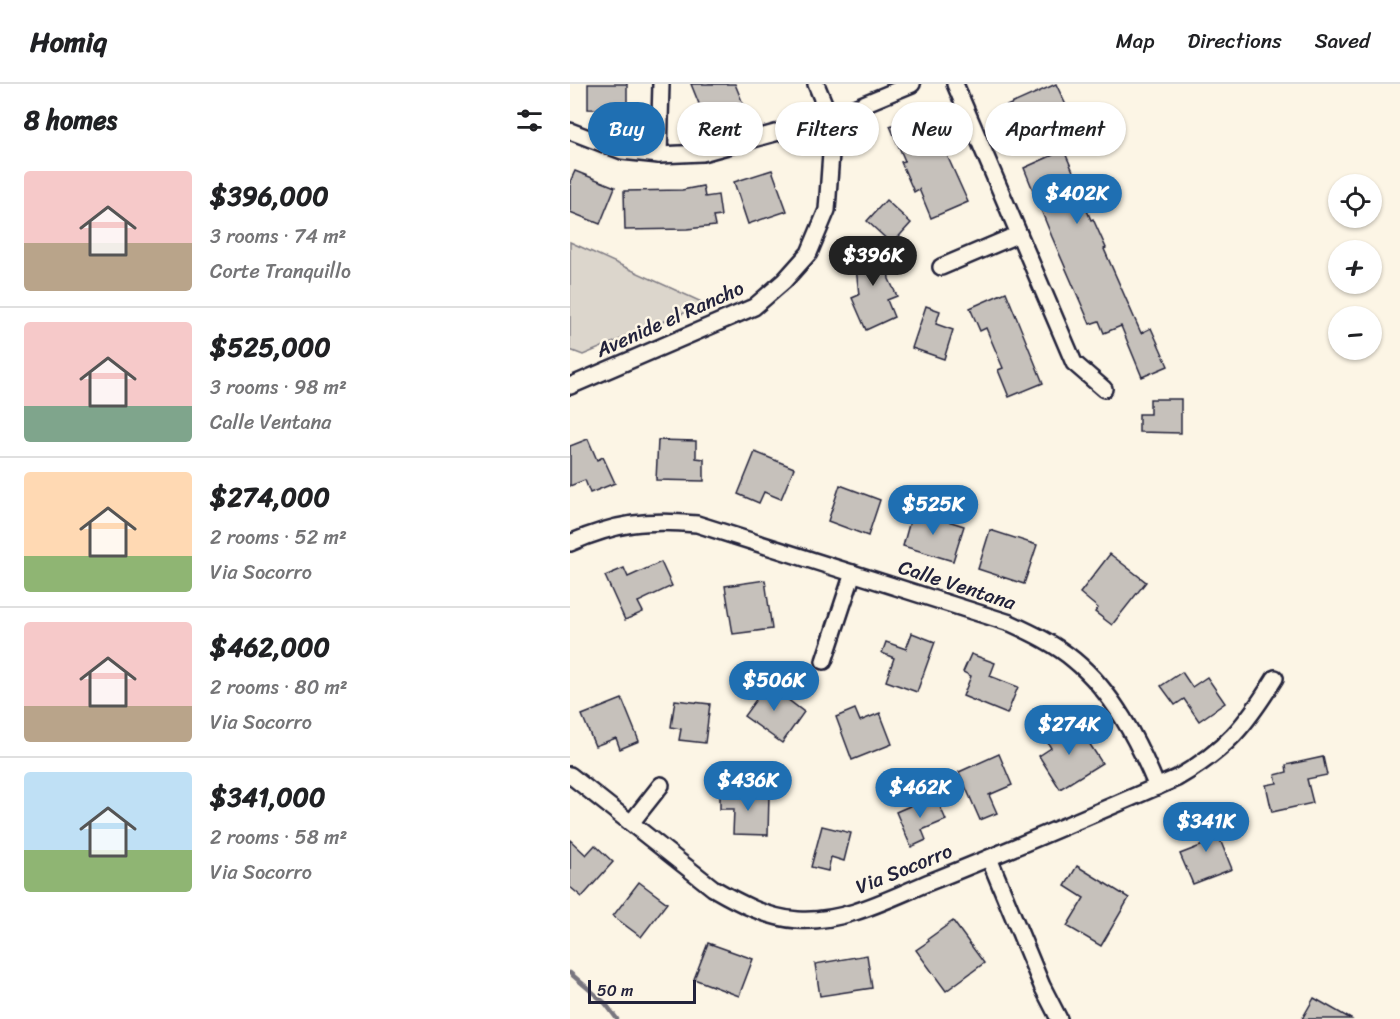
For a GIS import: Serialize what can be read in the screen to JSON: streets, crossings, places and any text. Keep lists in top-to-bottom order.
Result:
{
  "streets": {
    "street": ["Avenide el Rancho", "Calle Ventana", "Via Socorro"]
  },
  "crossings": [
    ["Calle Ventana", "Via Socorro"]
  ],
  "scale_bar": "50 m",
  "page": {
    "header": "Homiq",
    "nav": ["Map", "Directions", "Saved"],
    "heading": "8 homes",
    "chip": [
      "Buy",
      "Rent",
      "Filters",
      "New",
      "Apartment"
    ],
    "list": [
      {
        "name": "$396,000",
        "note": "3 rooms · 74 m² · Corte Tranquillo"
      },
      {
        "name": "$525,000",
        "note": "3 rooms · 98 m² · Calle Ventana"
      },
      {
        "name": "$274,000",
        "note": "2 rooms · 52 m² · Via Socorro"
      },
      {
        "name": "$462,000",
        "note": "2 rooms · 80 m² · Via Socorro"
      },
      {
        "name": "$341,000",
        "note": "2 rooms · 58 m² · Via Socorro"
      }
    ],
    "map_buttons": ["+", "−"],
    "price": [
      "$402K",
      "$396K",
      "$525K",
      "$506K",
      "$274K",
      "$436K",
      "$462K",
      "$341K"
    ],
    "scale": "50 m"
  }
}
